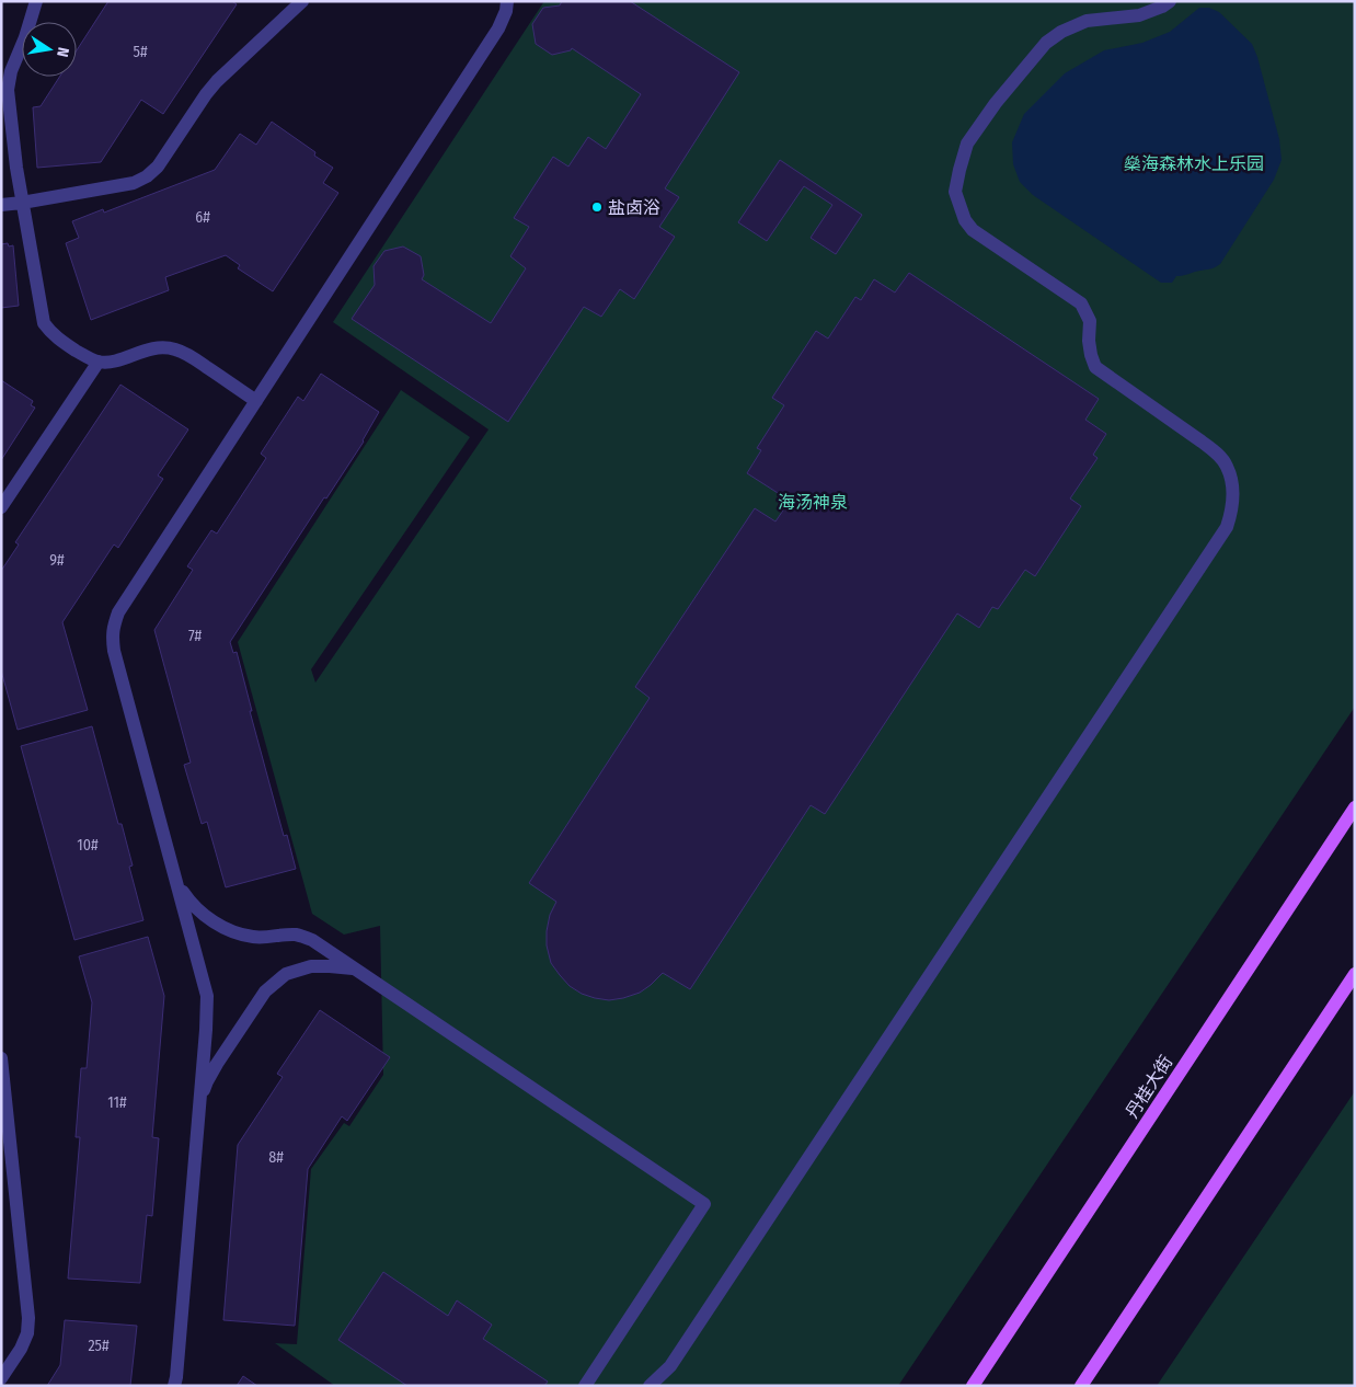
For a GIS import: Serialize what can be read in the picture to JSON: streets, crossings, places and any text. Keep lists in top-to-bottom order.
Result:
{
  "streets": {
    "main road": ["丹桂大街"]
  },
  "parks": ["燊海森林水上乐园", "海汤神泉"],
  "places": ["盐卤浴"],
  "house_numbers": [
    "5#",
    "6#",
    "9#",
    "7#",
    "10#",
    "11#",
    "8#",
    "25#"
  ],
  "north": "right"
}
